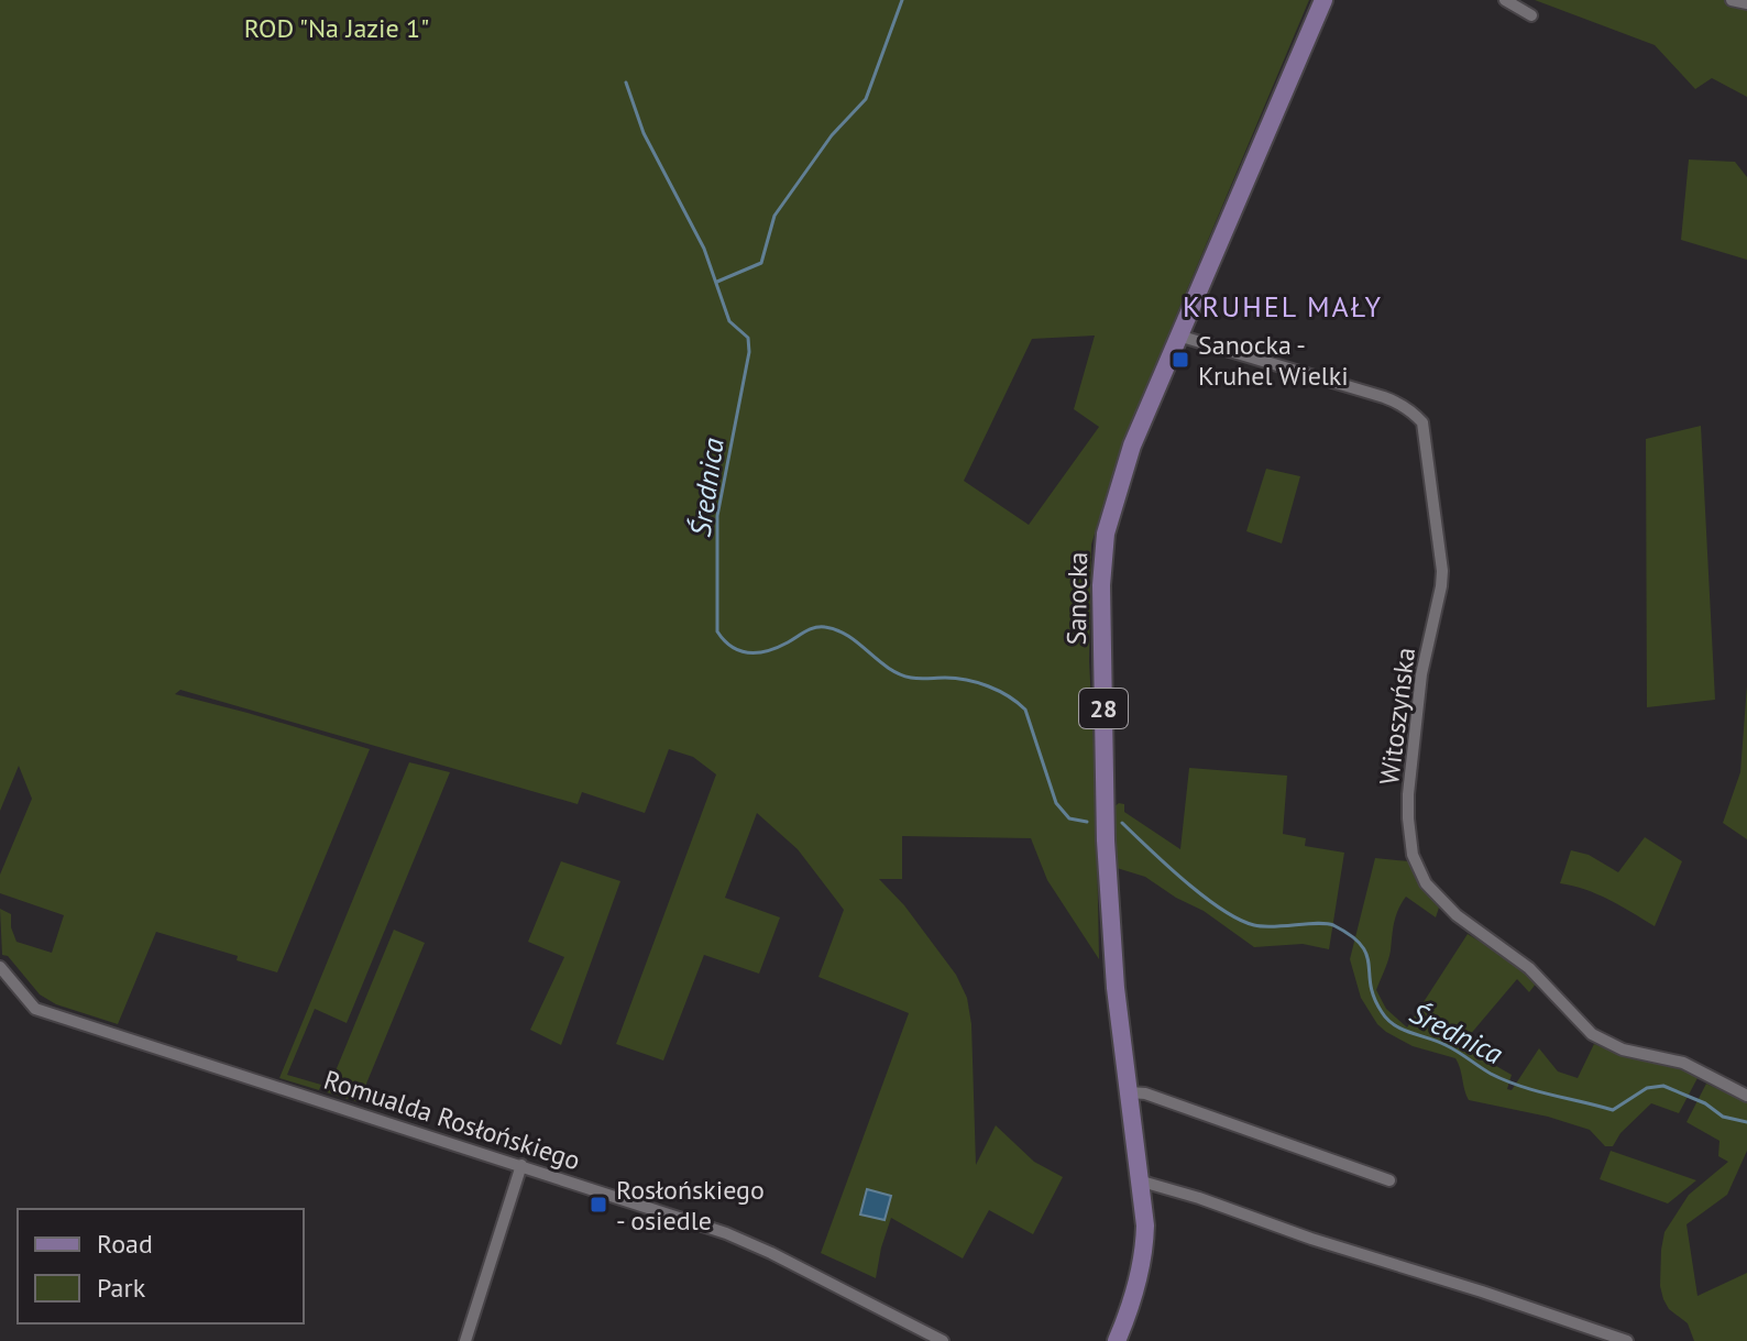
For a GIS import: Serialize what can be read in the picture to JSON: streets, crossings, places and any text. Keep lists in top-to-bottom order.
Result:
{
  "streets": {
    "main road": ["Sanocka", "28"],
    "street": ["Witoszyńska", "Romualda Rosłońskiego"]
  },
  "crossings": [
    ["Sanocka", "Witoszyńska"]
  ],
  "districts": ["KRUHEL MAŁY"],
  "water": ["Średnica"],
  "parks": ["ROD \"Na Jazie 1\""],
  "places": {
    "transit": ["Sanocka - Kruhel Wielki", "Rosłońskiego - osiedle"]
  },
  "legend": ["Road", "Park"]
}
